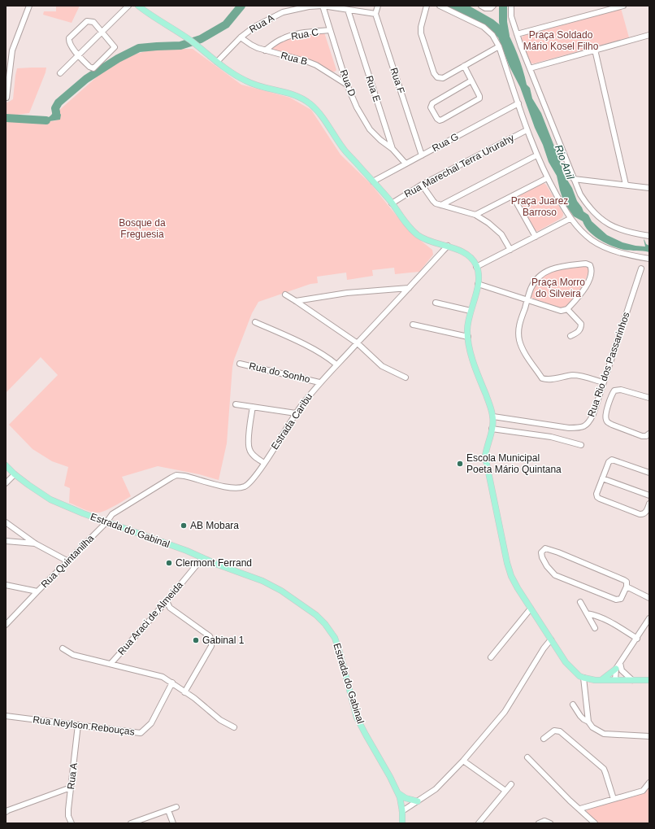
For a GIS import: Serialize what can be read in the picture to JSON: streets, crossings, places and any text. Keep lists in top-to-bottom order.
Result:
{
  "streets": {
    "main road": ["Estrada do Gabinal"],
    "street": [
      "Rua A",
      "Rua C",
      "Rua B",
      "Rua F",
      "Rua D",
      "Rua E",
      "Rua G",
      "Rua Marechal Terra Ururahy",
      "Rua Rio dos Passarinhos",
      "Rua do Sonho",
      "Estrada Caribu",
      "Rua Quintanilha",
      "Rua Araci de Almeida",
      "Rua Neylson Rebouças"
    ]
  },
  "crossings": [
    ["Rua A", "Rua B"],
    ["Rua A", "Rua F"],
    ["Rua A", "Rua D"],
    ["Rua A", "Rua E"],
    ["Rua A", "Rua Neylson Rebouças"],
    ["Rua C", "Rua B"],
    ["Rua C", "Rua D"],
    ["Rua B", "Rua D"],
    ["Rua F", "Rua G"],
    ["Rua D", "Rua E"],
    ["Rua E", "Rua G"],
    ["Rua do Sonho", "Estrada Caribu"],
    ["Estrada Caribu", "Estrada do Gabinal"],
    ["Estrada Caribu", "Rua Quintanilha"],
    ["Estrada do Gabinal", "Rua Quintanilha"],
    ["Estrada do Gabinal", "Rua Araci de Almeida"]
  ],
  "water": ["Rio Anil"],
  "parks": [
    "Praça Soldado Mário Kosel Filho",
    "Praça Juarez Barroso",
    "Bosque da Freguesia",
    "Praça Morro do Silveira"
  ],
  "places": [
    "Escola Municipal Poeta Mário Quintana",
    "AB Mobara",
    "Clermont Ferrand",
    "Gabinal 1"
  ]
}
